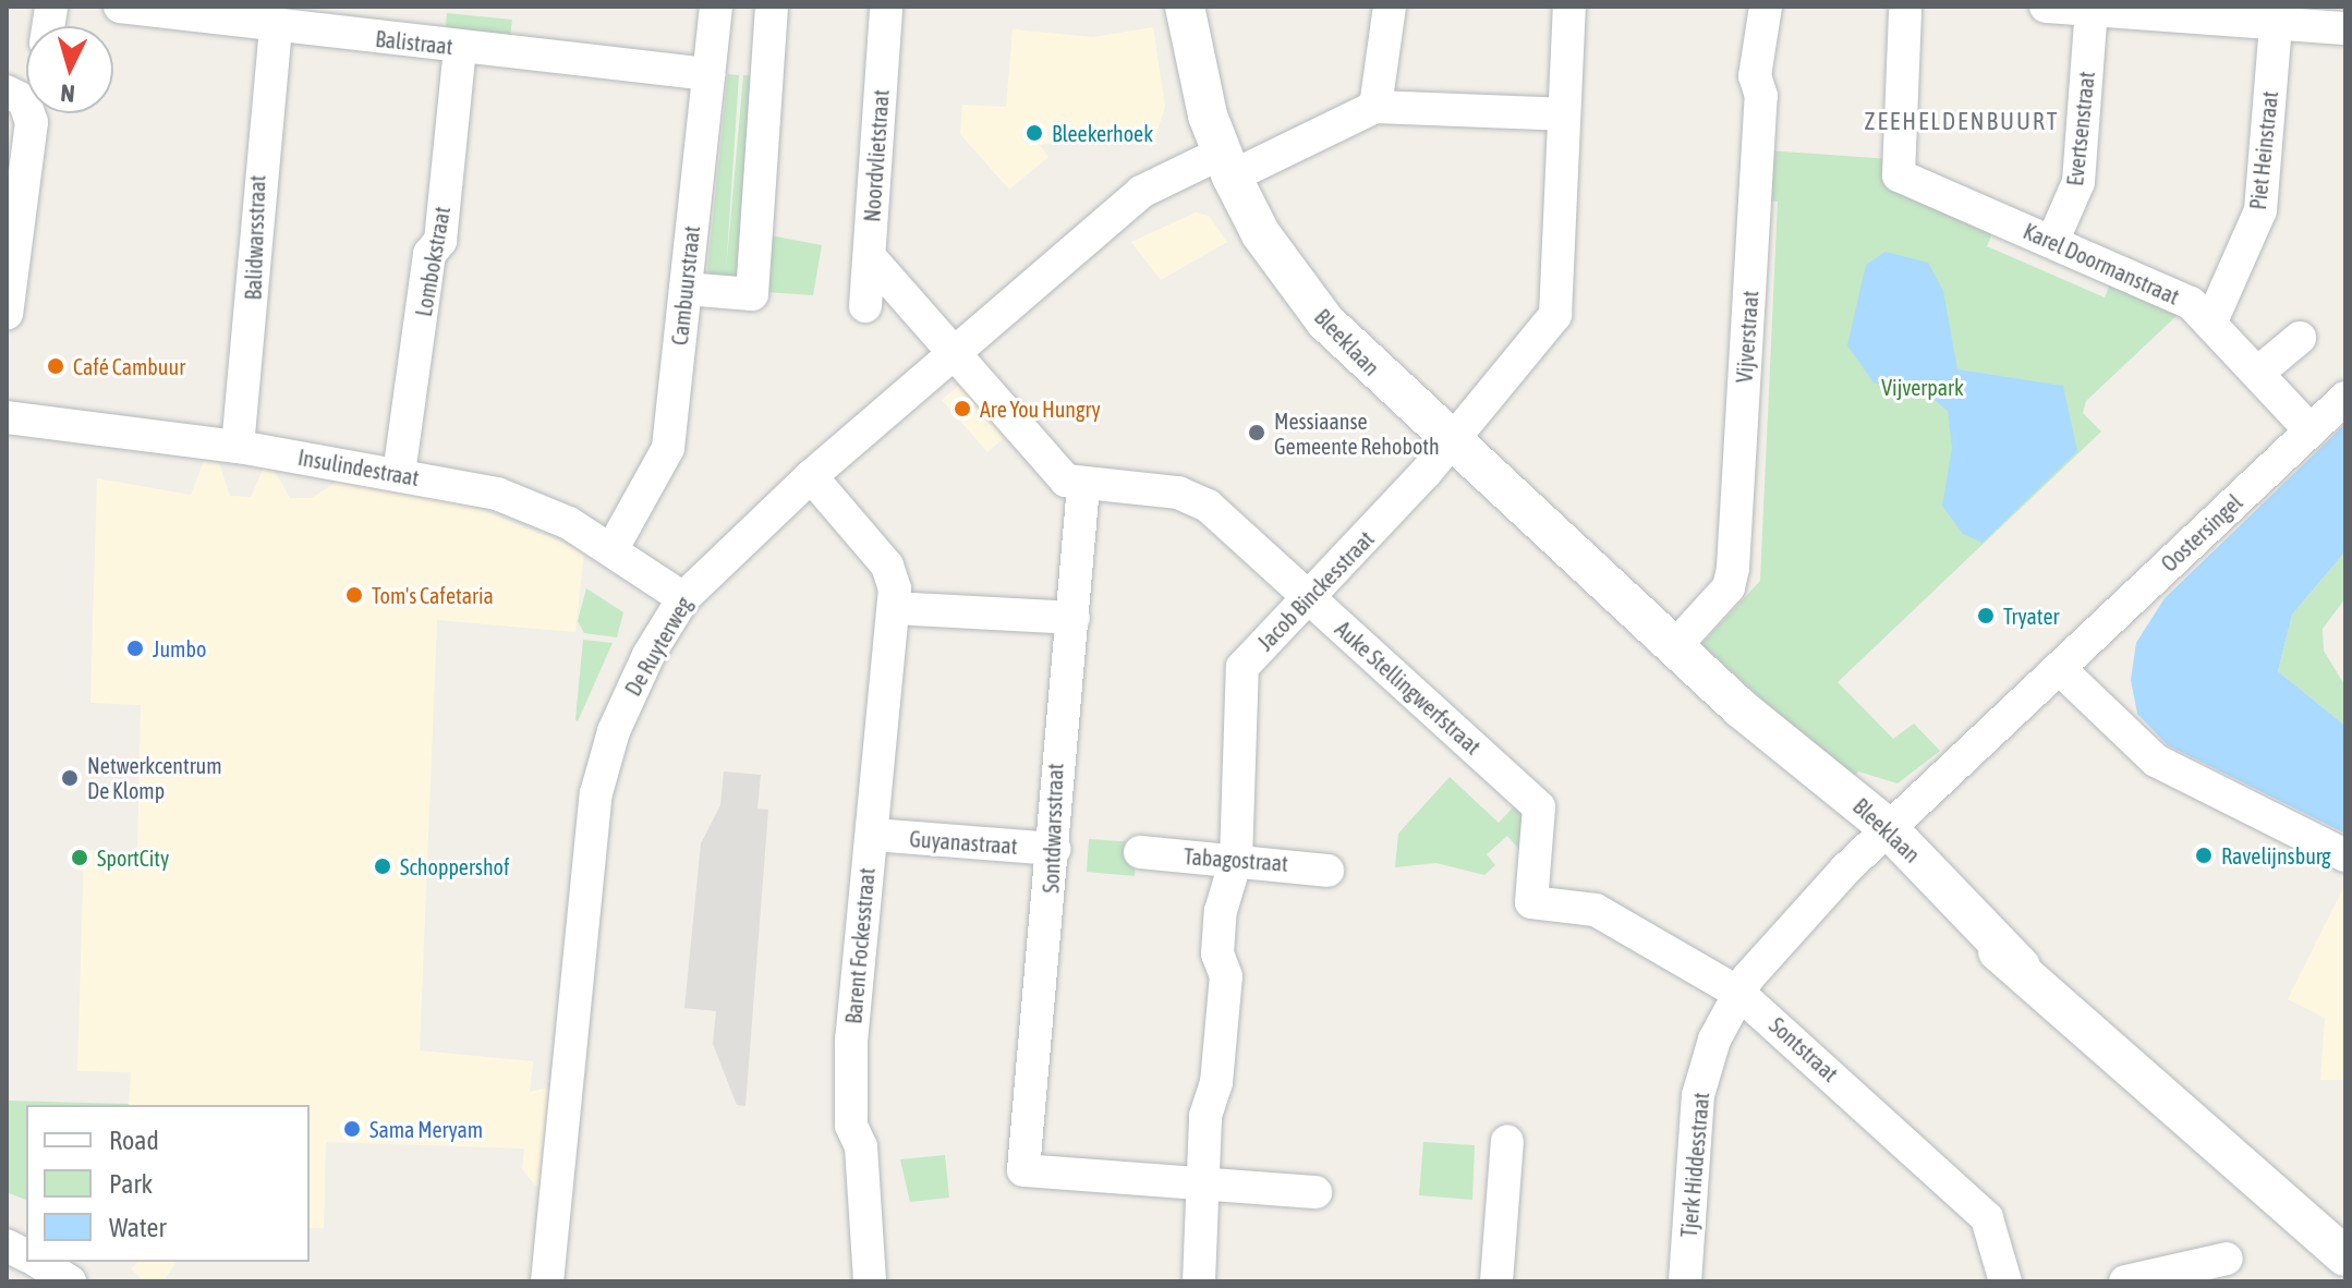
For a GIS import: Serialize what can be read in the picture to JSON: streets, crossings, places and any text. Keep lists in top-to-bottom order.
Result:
{
  "streets": {
    "street": [
      "Balistraat",
      "Evertsenstraat",
      "Piet Heinstraat",
      "Noordvlietstraat",
      "Balidwarsstraat",
      "Lombokstraat",
      "Karel Doormanstraat",
      "Cambuurstraat",
      "Vijverstraat",
      "Bleeklaan",
      "Insulindestraat",
      "Oostersingel",
      "Jacob Binckesstraat",
      "De Ruyterweg",
      "Auke Stellingwerfstraat",
      "Sontdwarsstraat",
      "Guyanastraat",
      "Tabagostraat",
      "Barent Fockesstraat",
      "Sontstraat",
      "Tjerk Hiddesstraat"
    ]
  },
  "crossings": [
    ["Balistraat", "Balidwarsstraat"],
    ["Balistraat", "Lombokstraat"],
    ["Balistraat", "Cambuurstraat"],
    ["Evertsenstraat", "Karel Doormanstraat"],
    ["Piet Heinstraat", "Karel Doormanstraat"],
    ["Balidwarsstraat", "Insulindestraat"],
    ["Lombokstraat", "Insulindestraat"],
    ["Karel Doormanstraat", "Oostersingel"],
    ["Cambuurstraat", "Insulindestraat"],
    ["Vijverstraat", "Bleeklaan"],
    ["Bleeklaan", "Oostersingel"],
    ["Bleeklaan", "Jacob Binckesstraat"],
    ["Bleeklaan", "De Ruyterweg"],
    ["Bleeklaan", "Tjerk Hiddesstraat"],
    ["Insulindestraat", "De Ruyterweg"],
    ["Oostersingel", "Tjerk Hiddesstraat"],
    ["Jacob Binckesstraat", "Auke Stellingwerfstraat"],
    ["Jacob Binckesstraat", "Sontdwarsstraat"],
    ["Jacob Binckesstraat", "Tabagostraat"],
    ["De Ruyterweg", "Barent Fockesstraat"],
    ["Auke Stellingwerfstraat", "Sontdwarsstraat"],
    ["Auke Stellingwerfstraat", "Sontstraat"],
    ["Sontdwarsstraat", "Guyanastraat"],
    ["Guyanastraat", "Barent Fockesstraat"],
    ["Sontstraat", "Tjerk Hiddesstraat"]
  ],
  "districts": ["ZEEHELDENBUURT"],
  "parks": ["Vijverpark"],
  "places": [
    "Bleekerhoek",
    "Café Cambuur",
    "Are You Hungry",
    "Messiaanse Gemeente Rehoboth",
    "Tom's Cafetaria",
    "Tryater",
    "Jumbo",
    "Netwerkcentrum De Klomp",
    "Ravelijnsburg",
    "SportCity",
    "Schoppershof",
    "Sama Meryam"
  ],
  "legend": ["Road", "Park", "Water"],
  "north": "bottom"
}
